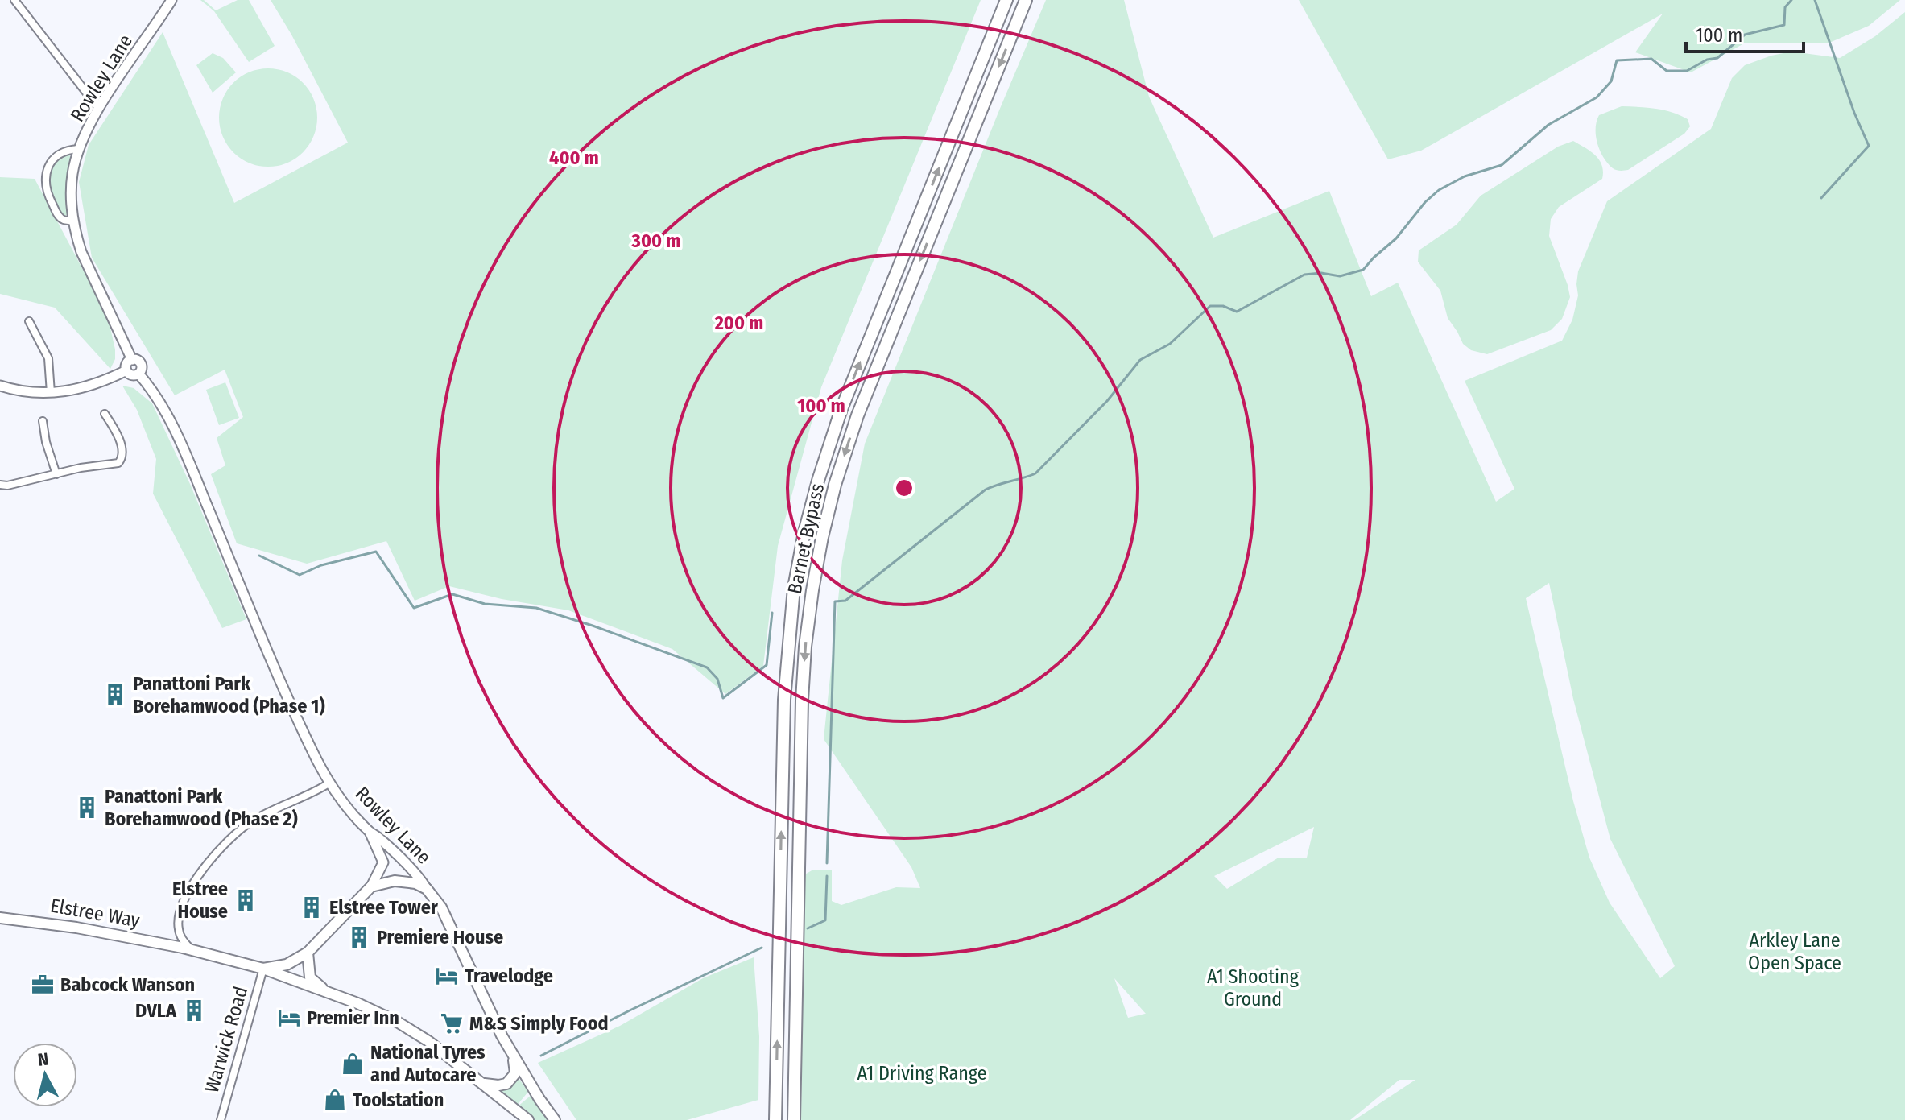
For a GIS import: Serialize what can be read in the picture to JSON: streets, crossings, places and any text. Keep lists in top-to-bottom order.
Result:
{
  "streets": {
    "highway": ["Barnet Bypass"],
    "main road": ["Rowley Lane", "Elstree Way"],
    "street": ["Warwick Road"]
  },
  "crossings": [
    ["Rowley Lane", "Elstree Way"],
    ["Rowley Lane", "Warwick Road"],
    ["Elstree Way", "Warwick Road"]
  ],
  "parks": ["Arkley Lane Open Space", "A1 Shooting Ground", "A1 Driving Range"],
  "places": {
    "building": [
      "Panattoni Park Borehamwood (Phase 1)",
      "Panattoni Park Borehamwood (Phase 2)",
      "Elstree House",
      "Elstree Tower",
      "Premiere House",
      "DVLA"
    ],
    "hotel": ["Travelodge", "Premier Inn"],
    "office": ["Babcock Wanson"],
    "supermarket": ["M&S Simply Food"],
    "shop": ["National Tyres and Autocare", "Toolstation"]
  },
  "scale_bar": "100 m",
  "north": "top",
  "rings": [
    "400 m",
    "300 m",
    "200 m",
    "100 m"
  ]
}
